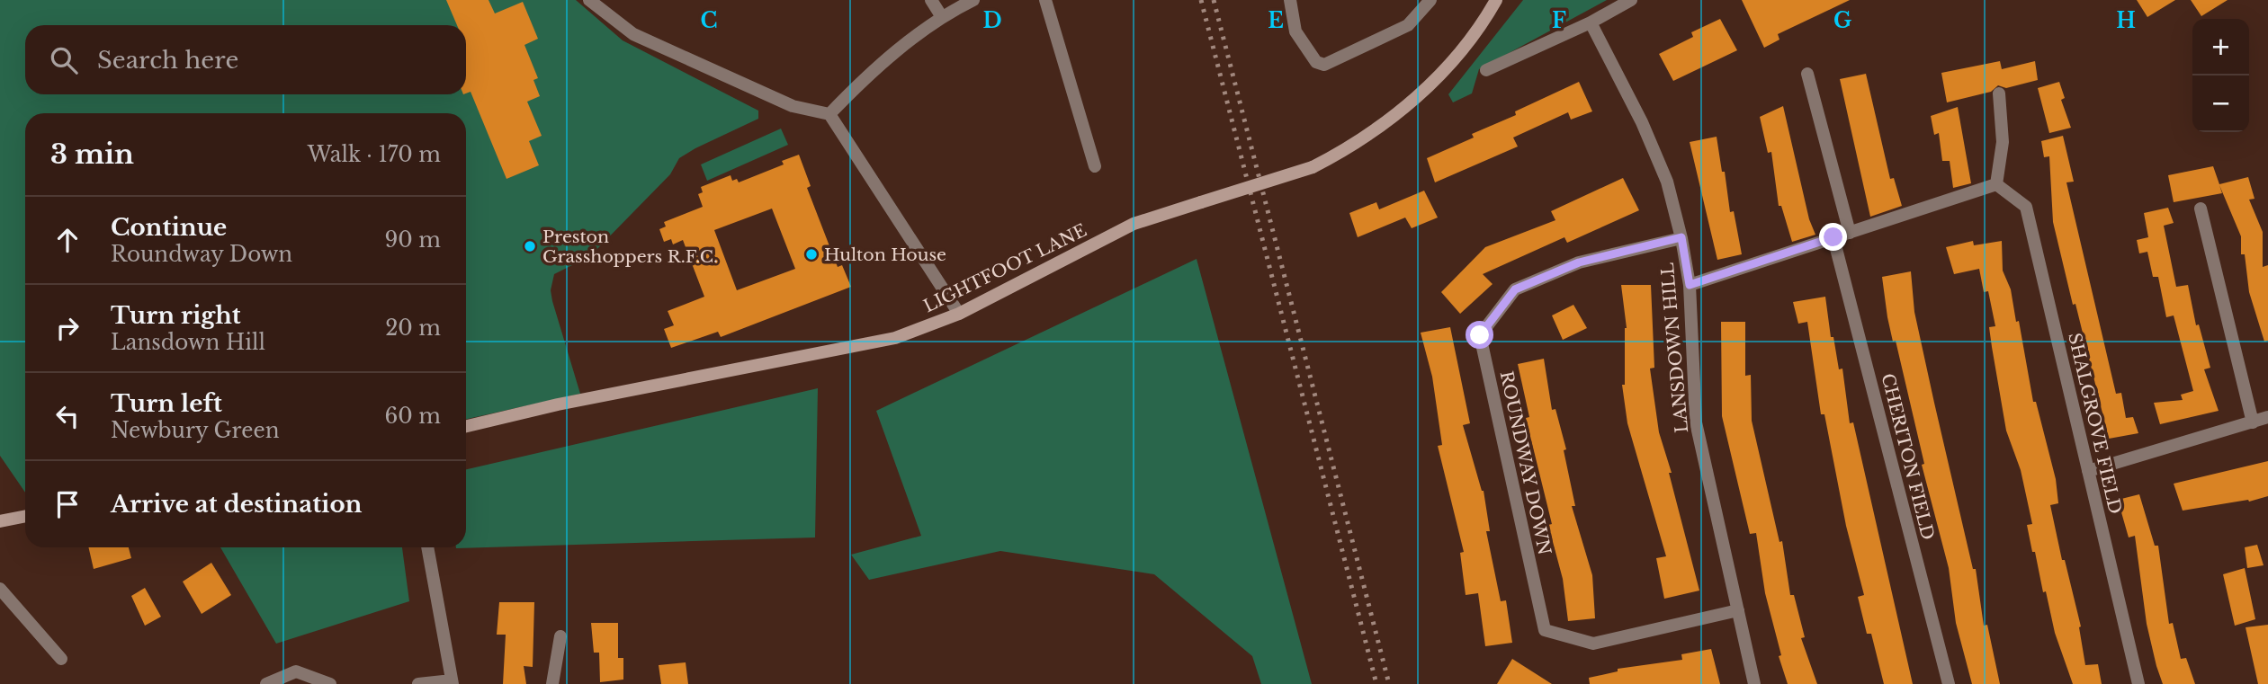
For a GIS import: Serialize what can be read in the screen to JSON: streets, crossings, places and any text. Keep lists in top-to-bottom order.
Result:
{
  "streets": {
    "main road": ["LIGHTFOOT LANE"],
    "street": [
      "LANSDOWN HILL",
      "SHALGROVE FIELD",
      "CHERITON FIELD",
      "ROUNDWAY DOWN"
    ]
  },
  "crossings": [
    ["LANSDOWN HILL", "ROUNDWAY DOWN"]
  ],
  "places": ["Preston Grasshoppers R.F.C.", "Hulton House"],
  "page": {
    "map_buttons": ["+", "−"],
    "search": "Search here",
    "heading": ["3 min", "Walk · 170 m"],
    "list": [
      ["Continue", "Roundway Down", "90 m"],
      ["Turn right", "Lansdown Hill", "20 m"],
      ["Turn left", "Newbury Green", "60 m"],
      "Arrive at destination"
    ]
  },
  "grid": {
    "columns": [
      "C",
      "D",
      "E",
      "F",
      "G",
      "H"
    ]
  }
}
